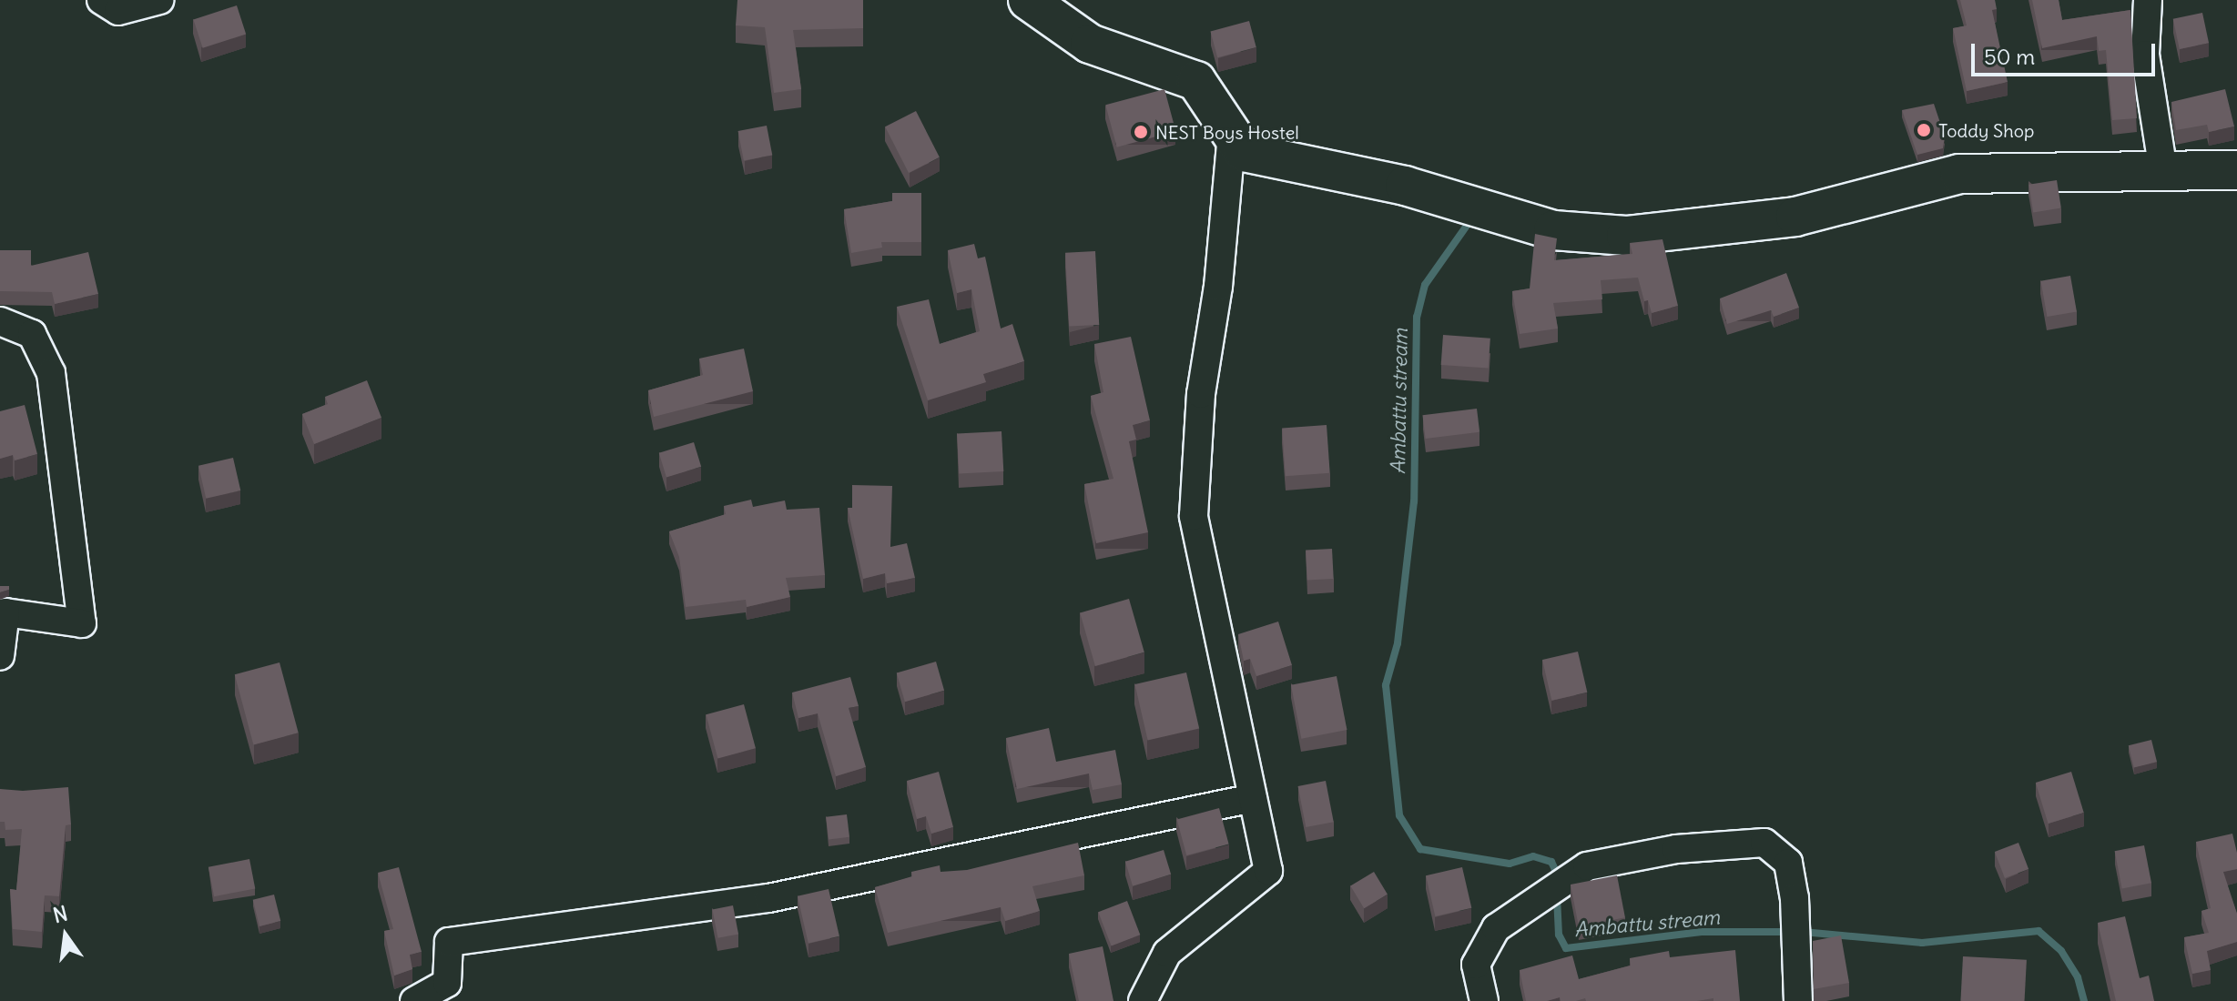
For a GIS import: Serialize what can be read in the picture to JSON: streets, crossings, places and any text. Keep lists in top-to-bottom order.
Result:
{
  "water": ["Ambattu stream"],
  "places": ["Toddy Shop", "NEST Boys Hostel"],
  "scale_bar": "50 m",
  "north": "top"
}
